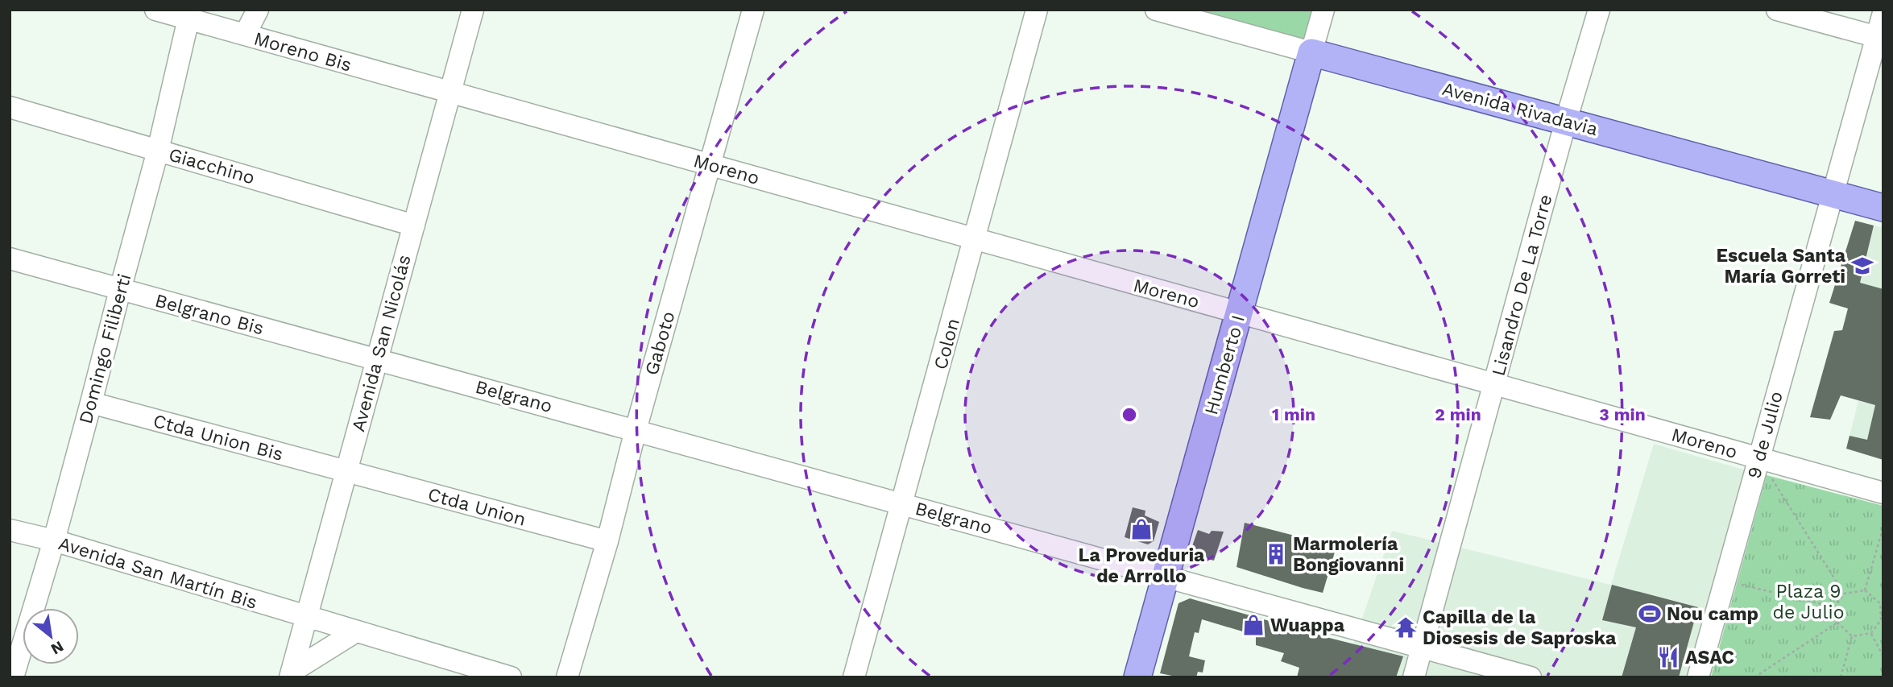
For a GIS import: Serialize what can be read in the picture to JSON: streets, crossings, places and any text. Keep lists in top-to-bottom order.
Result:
{
  "streets": {
    "main road": ["Avenida Rivadavia", "Humberto I"],
    "street": [
      "Moreno Bis",
      "Giacchino",
      "Moreno",
      "Lisandro De La Torre",
      "Belgrano Bis",
      "Avenida San Nicolás",
      "Gaboto",
      "Colon",
      "Domingo Filiberti",
      "Belgrano",
      "9 de Julio",
      "Ctda Union Bis",
      "Ctda Union",
      "Avenida San Martín Bis"
    ]
  },
  "crossings": [
    ["Moreno Bis", "Moreno"],
    ["Moreno Bis", "Avenida San Nicolás"],
    ["Moreno Bis", "Domingo Filiberti"],
    ["Avenida Rivadavia", "Lisandro De La Torre"],
    ["Avenida Rivadavia", "Humberto I"],
    ["Avenida Rivadavia", "9 de Julio"],
    ["Giacchino", "Avenida San Nicolás"],
    ["Giacchino", "Domingo Filiberti"],
    ["Moreno", "Lisandro De La Torre"],
    ["Moreno", "Avenida San Nicolás"],
    ["Moreno", "Gaboto"],
    ["Moreno", "Colon"],
    ["Moreno", "Humberto I"],
    ["Moreno", "9 de Julio"],
    ["Lisandro De La Torre", "Belgrano"],
    ["Belgrano Bis", "Avenida San Nicolás"],
    ["Belgrano Bis", "Domingo Filiberti"],
    ["Belgrano Bis", "Belgrano"],
    ["Avenida San Nicolás", "Belgrano"],
    ["Avenida San Nicolás", "Ctda Union Bis"],
    ["Avenida San Nicolás", "Ctda Union"],
    ["Avenida San Nicolás", "Avenida San Martín Bis"],
    ["Gaboto", "Belgrano"],
    ["Gaboto", "Ctda Union"],
    ["Colon", "Belgrano"],
    ["Domingo Filiberti", "Ctda Union Bis"],
    ["Domingo Filiberti", "Avenida San Martín Bis"],
    ["Humberto I", "Belgrano"],
    ["Ctda Union Bis", "Ctda Union"]
  ],
  "parks": ["Plaza 9 de Julio"],
  "places": {
    "school or university": ["Escuela Santa María Gorreti"],
    "shop": ["La Proveduria de Arrollo", "Wuappa"],
    "building": ["Marmolería Bongiovanni"],
    "sports": ["Nou camp"],
    "temple": ["Capilla de la Diosesis de Saproska"],
    "restaurant": ["ASAC"]
  },
  "north": "bottom right",
  "rings": ["1 min", "2 min", "3 min"]
}
